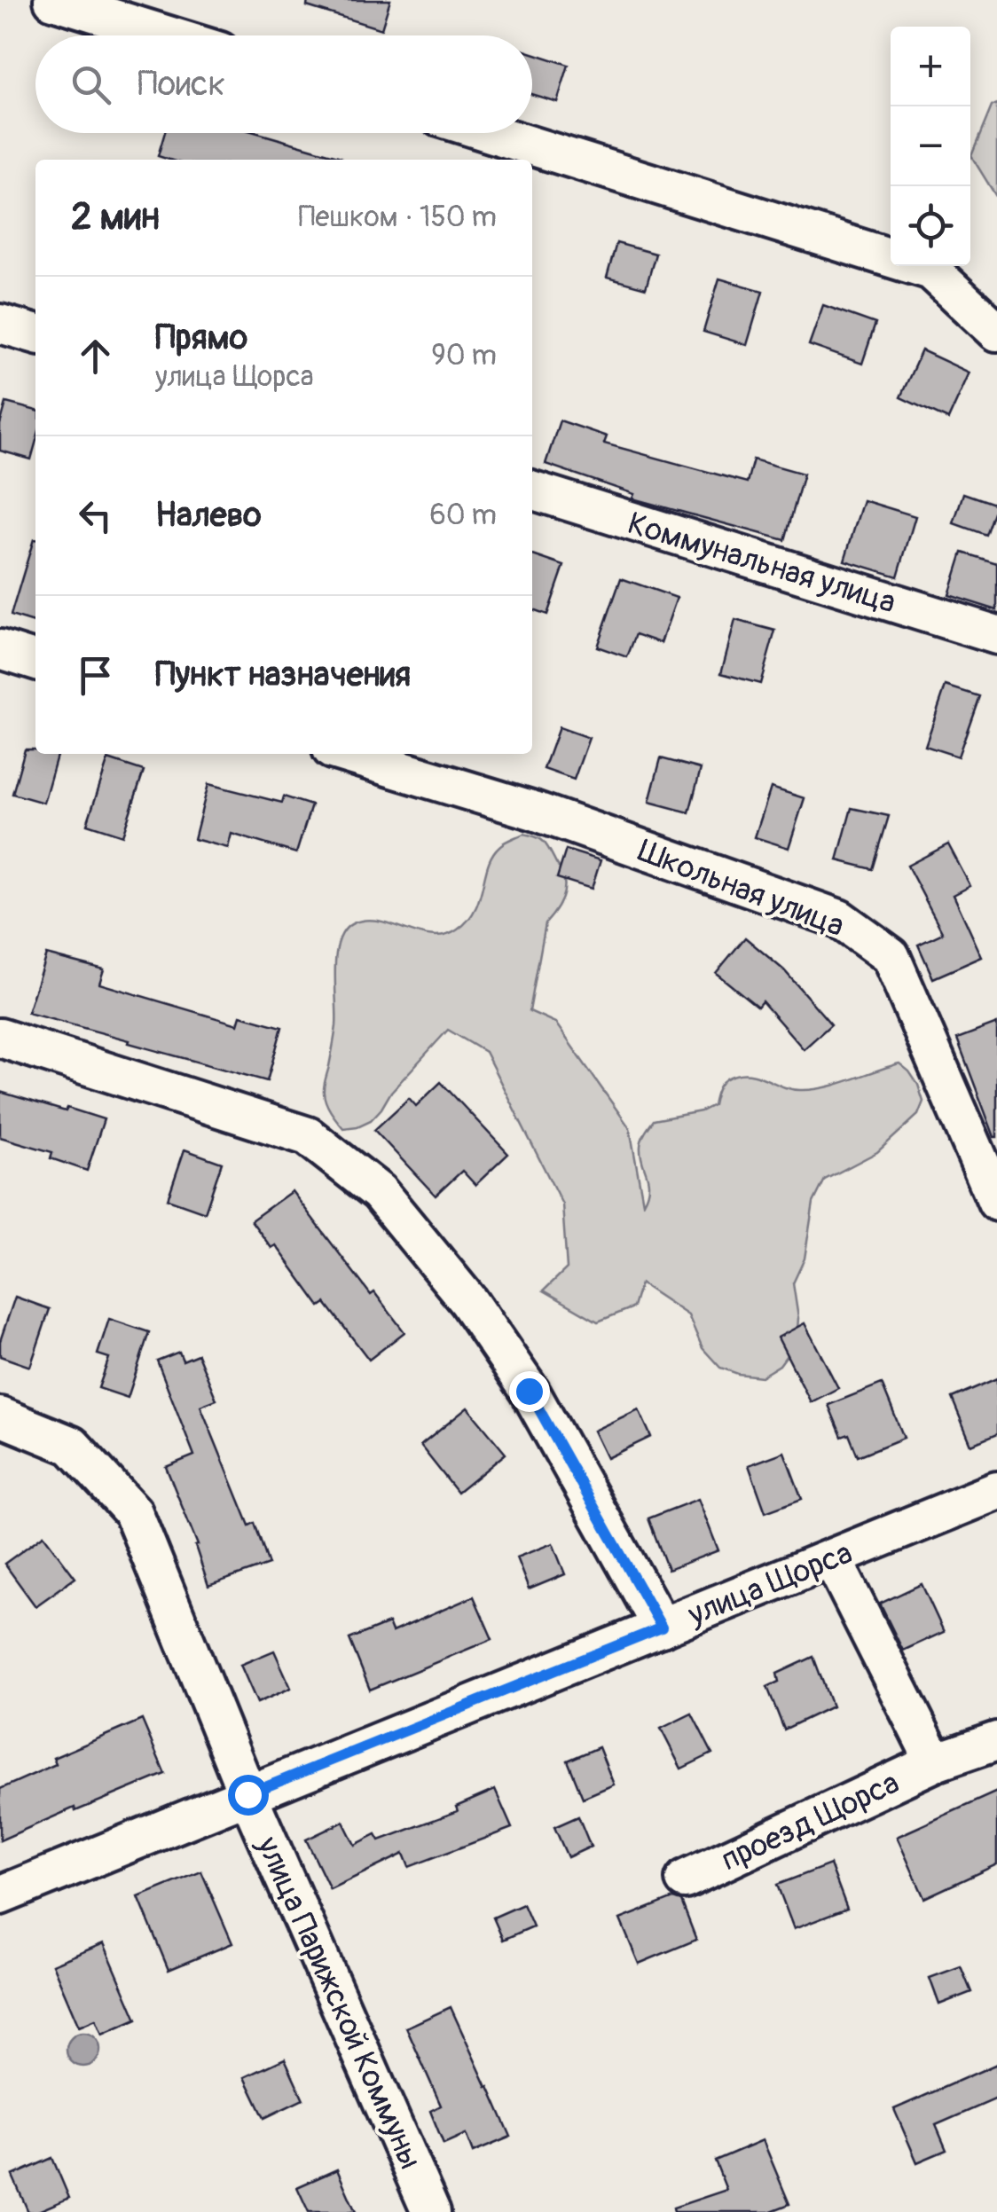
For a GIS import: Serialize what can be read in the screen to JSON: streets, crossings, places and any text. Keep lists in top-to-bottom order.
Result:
{
  "streets": {
    "street": [
      "Коммунальная улица",
      "Школьная улица",
      "улица Щорса",
      "проезд Щорса",
      "улица Парижской Коммуны"
    ]
  },
  "crossings": [
    ["улица Щорса", "проезд Щорса"],
    ["улица Щорса", "улица Парижской Коммуны"]
  ],
  "page": {
    "map_buttons": ["+", "−"],
    "search": "Поиск",
    "heading": ["2 мин", "Пешком · 150 m"],
    "list": [
      ["Прямо", "улица Щорса", "90 m"],
      ["Налево", "60 m"],
      "Пункт назначения"
    ]
  }
}
